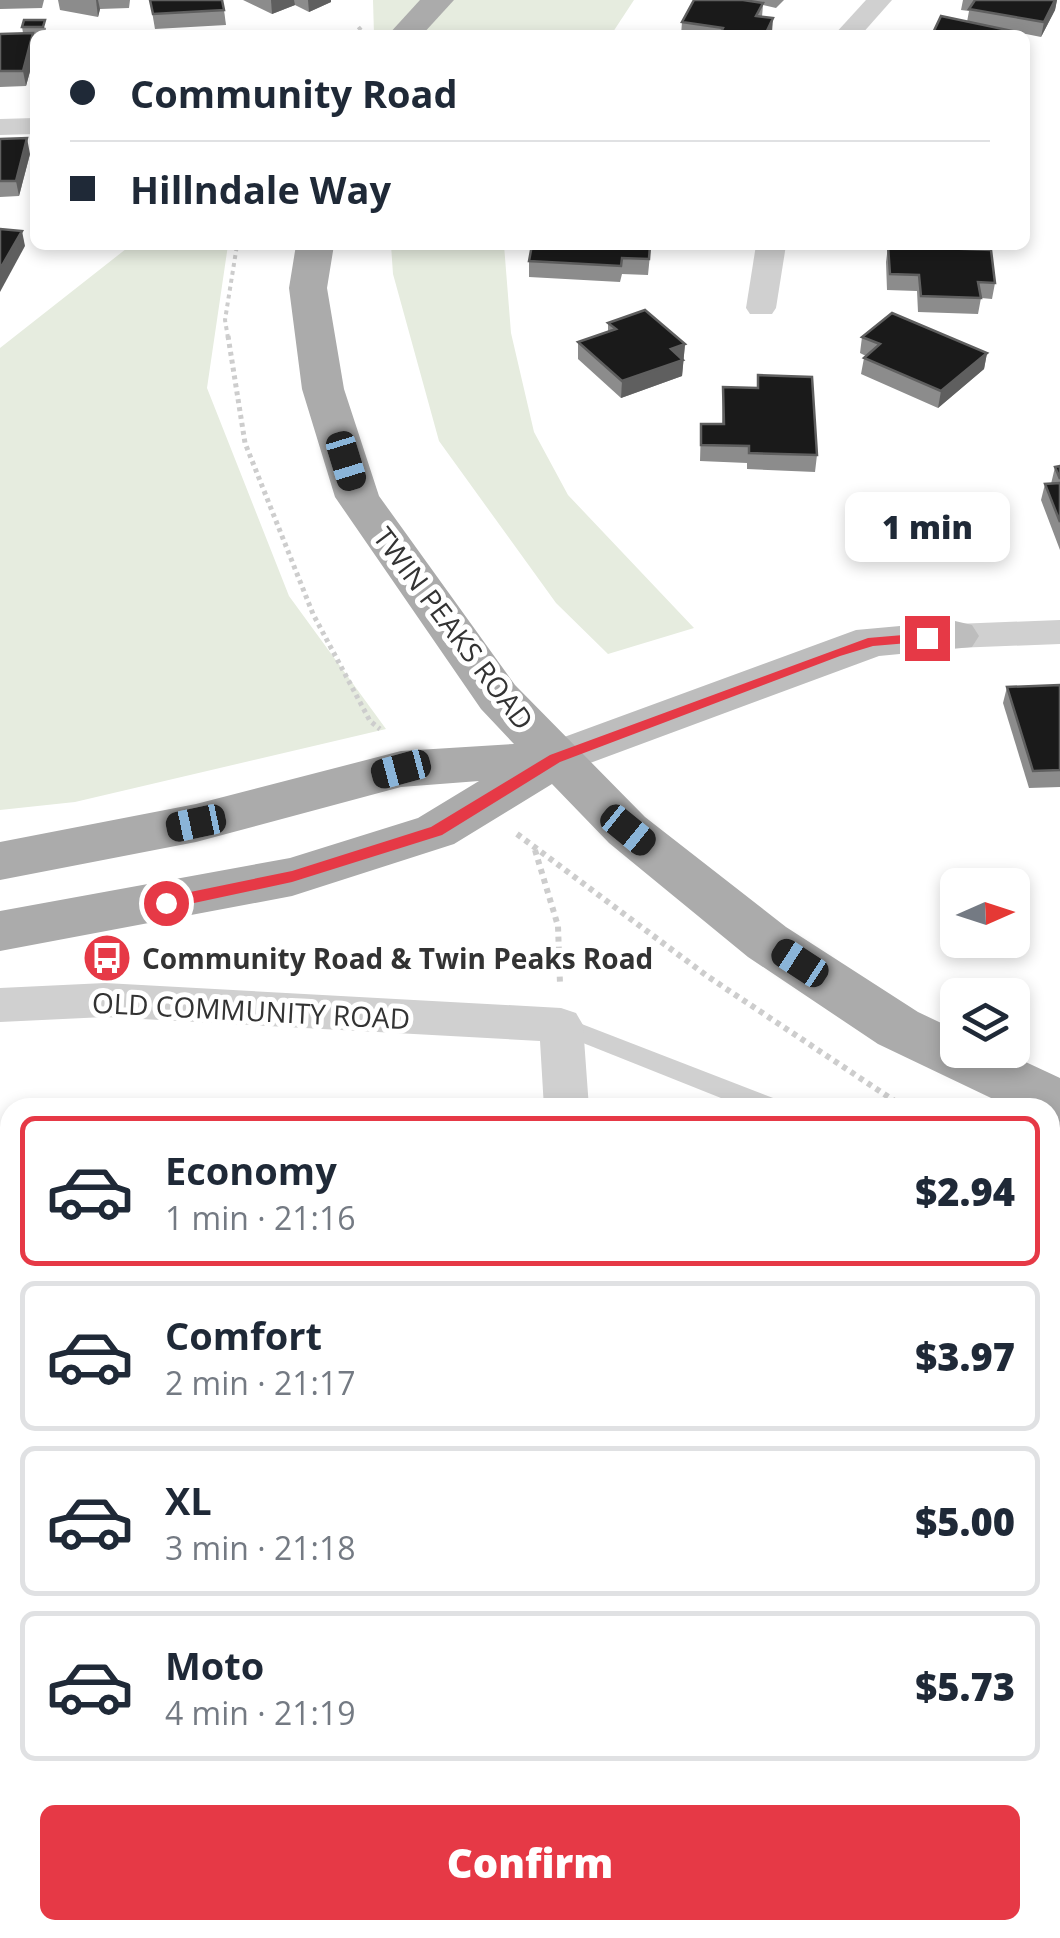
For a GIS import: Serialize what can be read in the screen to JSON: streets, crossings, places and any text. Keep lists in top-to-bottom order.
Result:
{
  "streets": {
    "main road": ["TWIN PEAKS ROAD"],
    "street": ["OLD COMMUNITY ROAD"]
  },
  "places": {
    "bus stop": ["Community Road & Twin Peaks Road"]
  },
  "north": "right",
  "page": {
    "banner": ["Community Road", "Hillndale Way"],
    "bubble": "1 min",
    "list": [
      {
        "name": "Economy",
        "note": "1 min · 21:16",
        "value": "$2.94"
      },
      {
        "name": "Comfort",
        "note": "2 min · 21:17",
        "value": "$3.97"
      },
      {
        "name": "XL",
        "note": "3 min · 21:18",
        "value": "$5.00"
      },
      {
        "name": "Moto",
        "note": "4 min · 21:19",
        "value": "$5.73"
      }
    ],
    "buttons": "Confirm"
  }
}
